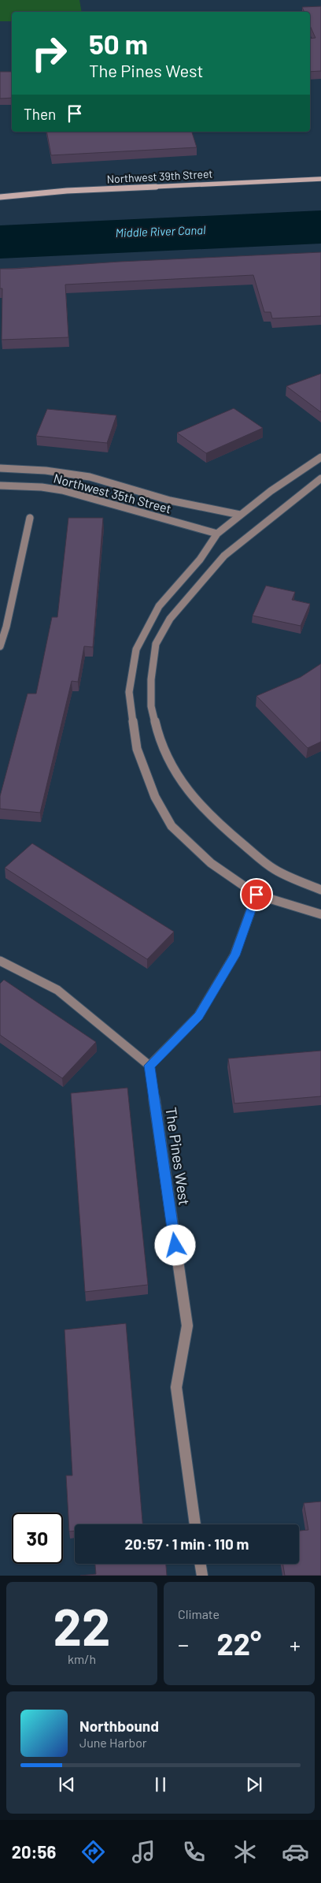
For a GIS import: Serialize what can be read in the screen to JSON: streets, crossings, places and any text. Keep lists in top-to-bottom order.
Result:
{
  "streets": {
    "street": ["Northwest 39th Street", "Northwest 35th Street", "The Pines West"]
  },
  "water": ["Middle River Canal"],
  "page": {
    "turn": ["50 m", "The Pines West"],
    "then": "Then",
    "limit": "30",
    "trip": "20:57 · 1 min · 110 m",
    "tile": [
      ["22", "km/h"],
      "Climate"
    ],
    "heat": ["−", "22°", "+"],
    "song": ["Northbound", "June Harbor"],
    "tabs": "20:56"
  }
}
